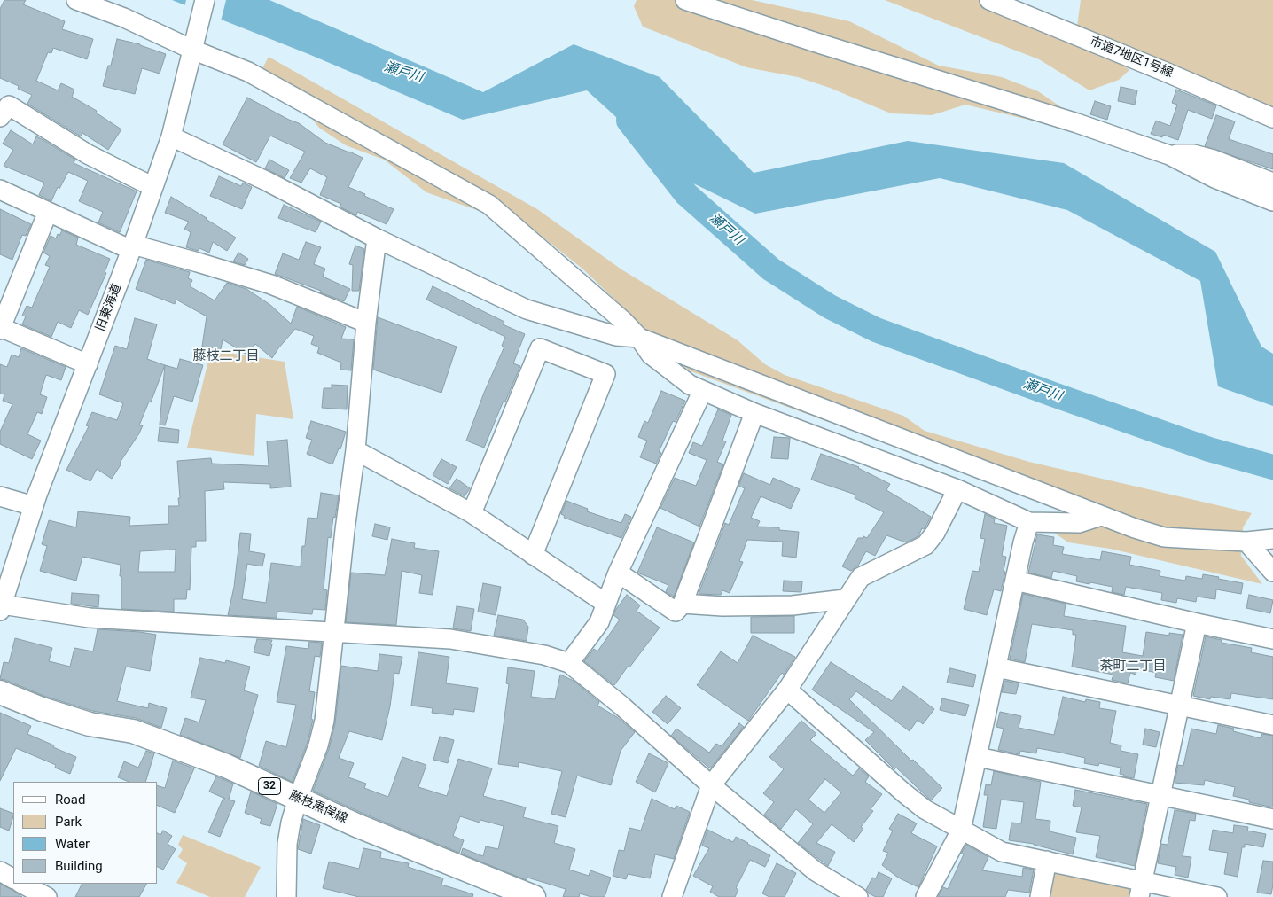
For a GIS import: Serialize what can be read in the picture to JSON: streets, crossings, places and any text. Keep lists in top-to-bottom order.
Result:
{
  "streets": {
    "main road": ["32", "藤枝黒俣線"],
    "street": ["市道7地区1号線", "旧東海道"]
  },
  "districts": ["藤枝二丁目", "茶町二丁目"],
  "water": ["瀬戸川"],
  "legend": [
    "Road",
    "Park",
    "Water",
    "Building"
  ]
}
